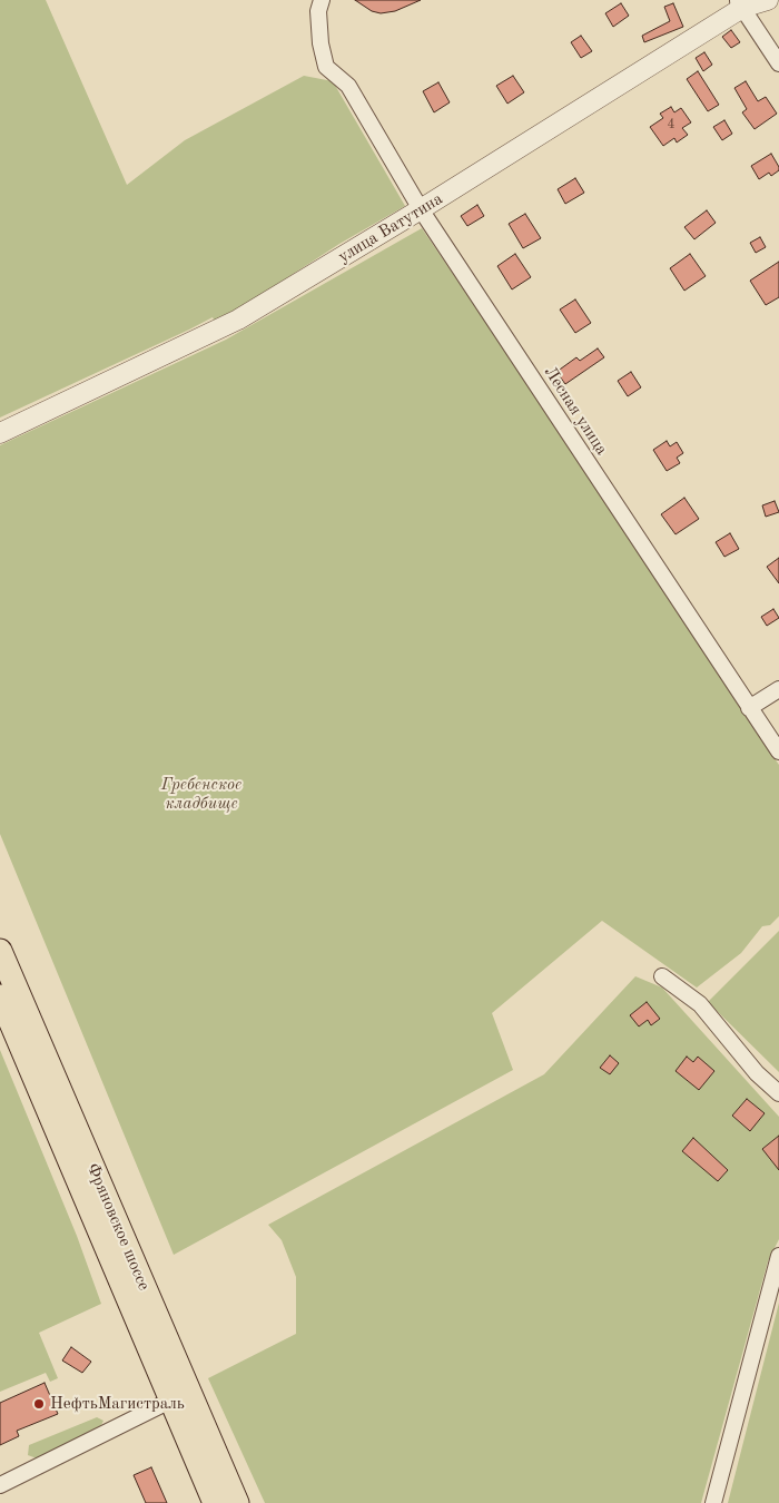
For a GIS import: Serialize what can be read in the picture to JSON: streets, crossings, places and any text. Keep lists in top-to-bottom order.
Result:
{
  "streets": {
    "main road": ["Фряновское шоссе"],
    "street": ["улица Ватутина", "Лесная улица"]
  },
  "crossings": [
    ["улица Ватутина", "Лесная улица"]
  ],
  "parks": ["Гребенское кладбище"],
  "places": ["НефтьМагистраль"],
  "house_numbers": ["4"]
}
